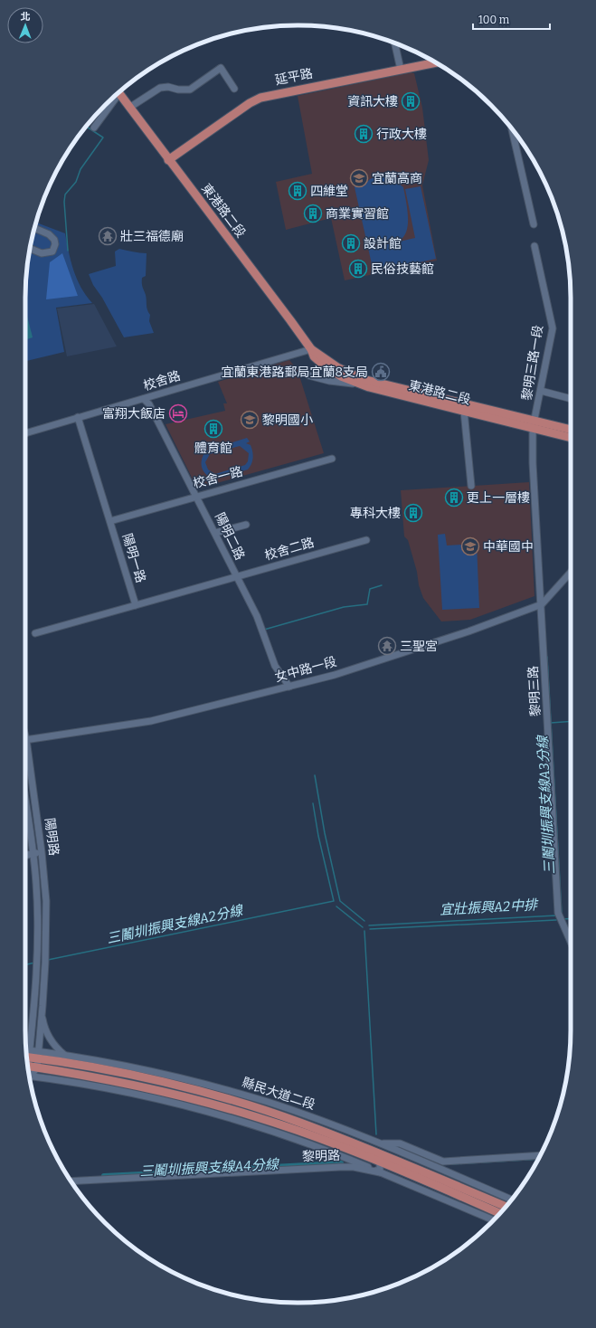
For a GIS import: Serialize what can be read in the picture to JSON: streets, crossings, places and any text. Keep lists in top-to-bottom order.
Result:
{
  "streets": {
    "main road": ["延平路", "東港路二段", "縣民大道二段"],
    "street": [
      "黎明三路一段",
      "校舍路",
      "校舍一路",
      "陽明二路",
      "校舍二路",
      "陽明一路",
      "女中路一段",
      "黎明三路",
      "陽明路",
      "黎明路"
    ]
  },
  "crossings": [
    ["延平路", "東港路二段"],
    ["東港路二段", "黎明三路一段"],
    ["東港路二段", "校舍路"],
    ["東港路二段", "黎明三路"],
    ["黎明三路一段", "黎明三路"],
    ["校舍路", "陽明二路"],
    ["校舍路", "陽明一路"],
    ["校舍一路", "陽明二路"],
    ["校舍一路", "陽明一路"],
    ["陽明二路", "校舍二路"],
    ["陽明二路", "女中路一段"],
    ["校舍二路", "陽明一路"],
    ["女中路一段", "黎明三路"],
    ["女中路一段", "陽明路"],
    ["陽明路", "縣民大道二段"]
  ],
  "water": [
    "三鬮圳振興支線A3分線",
    "宜壯振興A2中排",
    "三鬮圳振興支線A2分線",
    "三鬮圳振興支線A4分線"
  ],
  "places": {
    "building": [
      "資訊大樓",
      "行政大樓",
      "四維堂",
      "商業實習館",
      "設計館",
      "民俗技藝館",
      "體育館",
      "更上一層樓",
      "專科大樓"
    ],
    "school or university": ["宜蘭高商", "黎明國小", "中華國中"],
    "temple": ["壯三福德廟", "三聖宮"],
    "public building": ["宜蘭東港路郵局宜蘭8支局"],
    "hotel": ["富翔大飯店"]
  },
  "scale_bar": "100 m",
  "north": "top"
}
